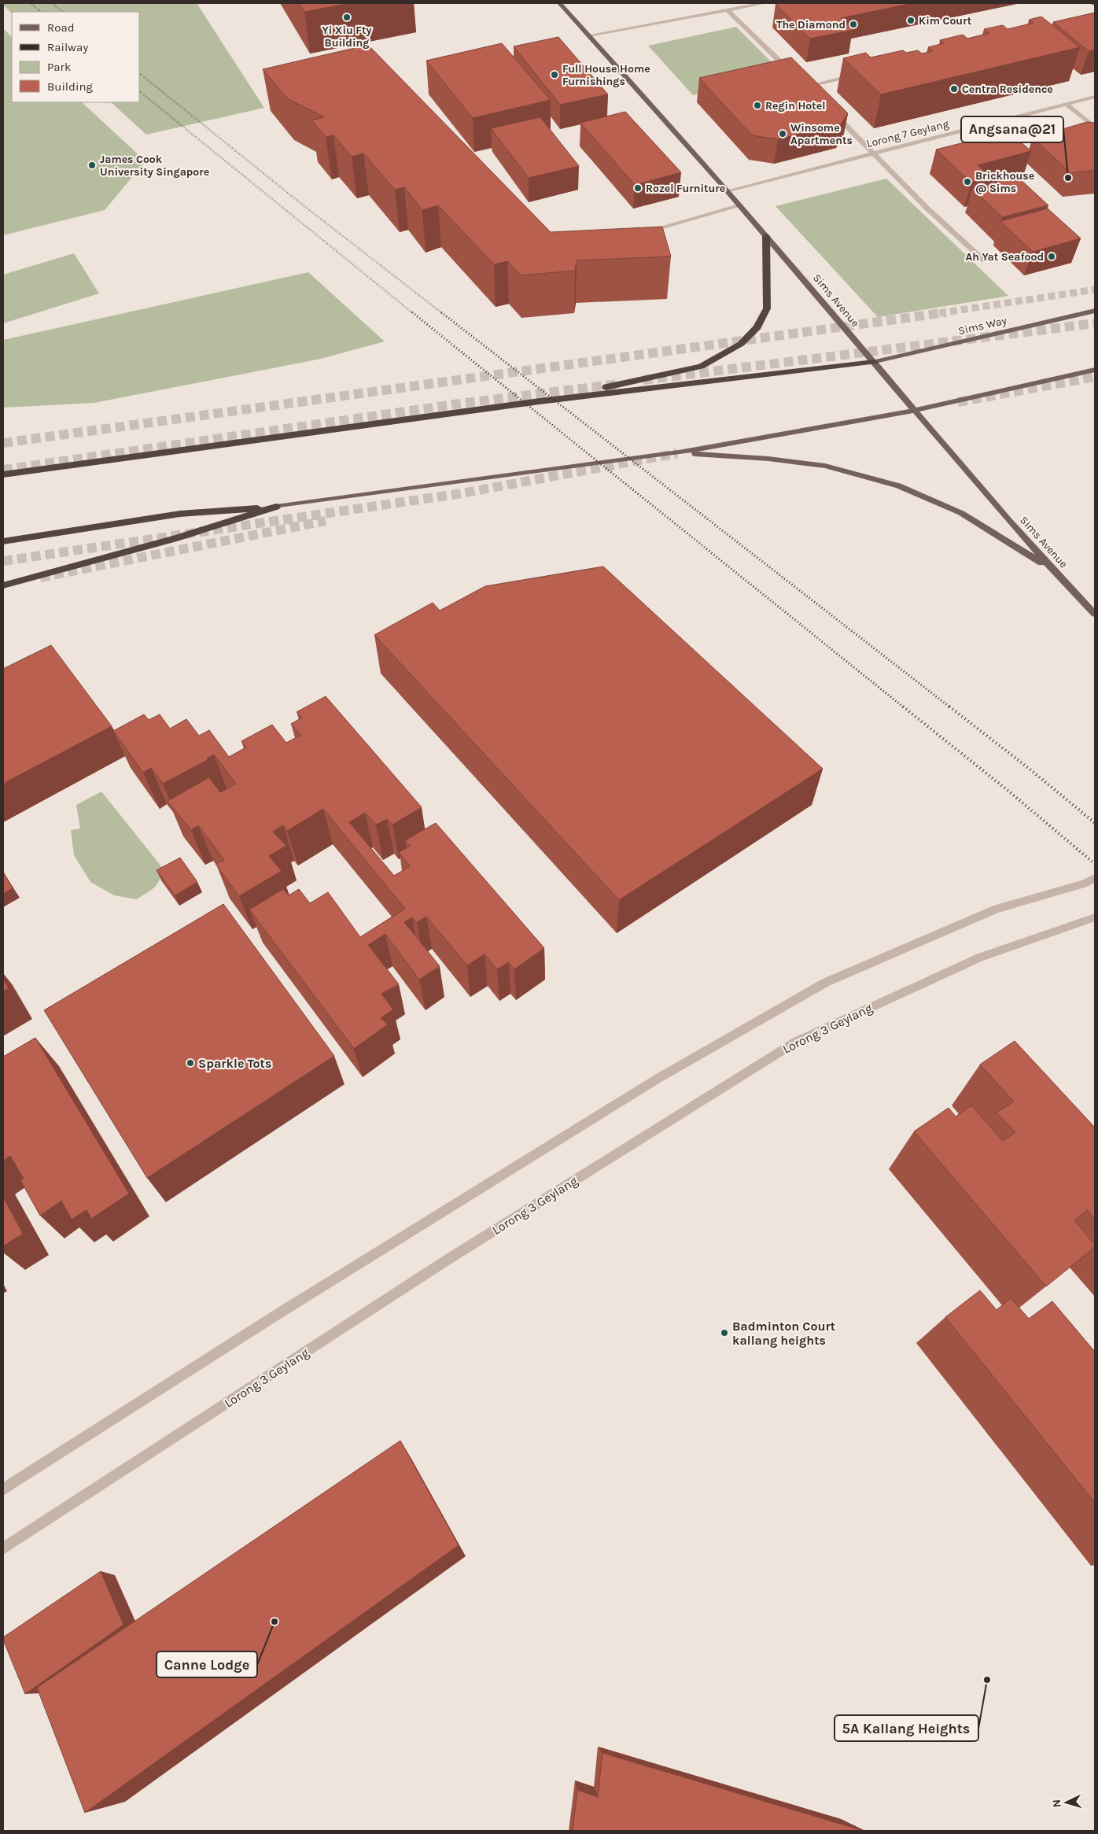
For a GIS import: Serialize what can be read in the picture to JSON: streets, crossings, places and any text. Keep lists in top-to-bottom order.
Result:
{
  "streets": {
    "main road": ["Sims Avenue", "Sims Way"],
    "street": ["Lorong 7 Geylang", "Lorong 3 Geylang"]
  },
  "crossings": [
    ["Lorong 7 Geylang", "Sims Avenue"],
    ["Sims Avenue", "Sims Way"]
  ],
  "places": [
    "Yi Xiu Fty Building",
    "Kim Court",
    "The Diamond",
    "Full House Home Furnishings",
    "Centra Residence",
    "Regin Hotel",
    "Winsome Apartments",
    "James Cook University Singapore",
    "Angsana@21",
    "Brickhouse @ Sims",
    "Rozel Furniture",
    "Ah Yat Seafood",
    "Sparkle Tots",
    "Badminton Court kallang heights",
    "Canne Lodge",
    "5A Kallang Heights"
  ],
  "legend": [
    "Road",
    "Railway",
    "Park",
    "Building"
  ],
  "north": "left"
}
